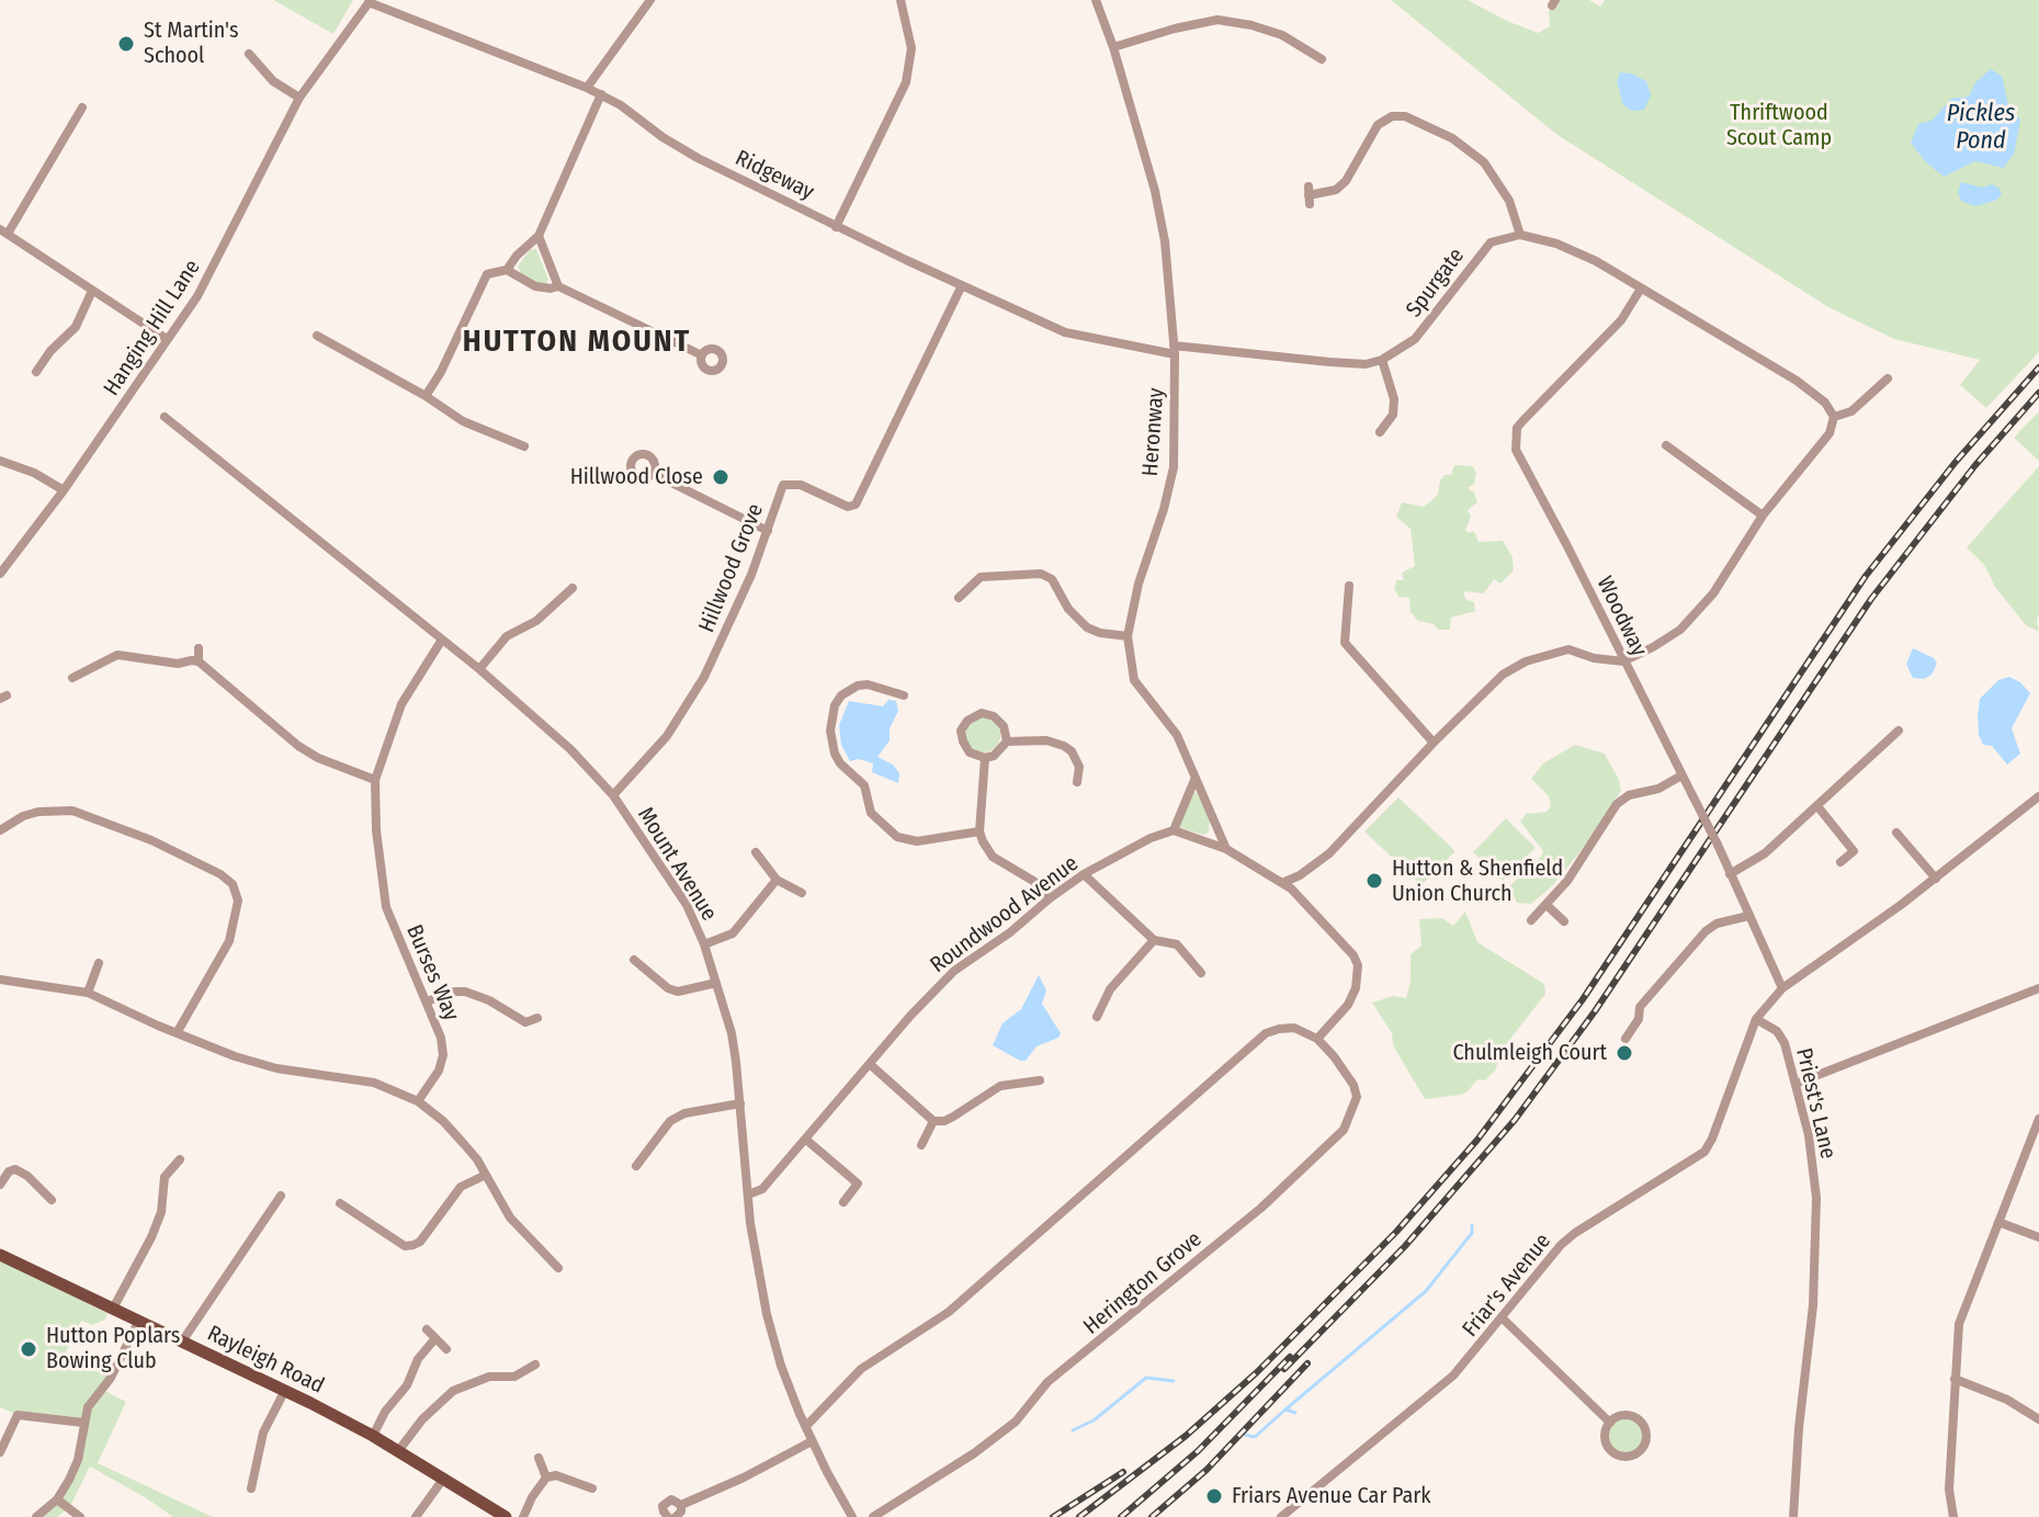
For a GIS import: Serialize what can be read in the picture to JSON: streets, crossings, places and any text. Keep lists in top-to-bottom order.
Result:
{
  "streets": {
    "main road": ["Rayleigh Road"],
    "street": [
      "Ridgeway",
      "Spurgate",
      "Hanging Hill Lane",
      "Heronway",
      "Hillwood Grove",
      "Woodway",
      "Mount Avenue",
      "Roundwood Avenue",
      "Burses Way",
      "Priest's Lane",
      "Herington Grove",
      "Friar's Avenue"
    ]
  },
  "crossings": [
    ["Ridgeway", "Hanging Hill Lane"],
    ["Ridgeway", "Heronway"],
    ["Ridgeway", "Hillwood Grove"],
    ["Hillwood Grove", "Mount Avenue"],
    ["Mount Avenue", "Roundwood Avenue"],
    ["Mount Avenue", "Burses Way"],
    ["Priest's Lane", "Friar's Avenue"]
  ],
  "districts": ["HUTTON MOUNT"],
  "water": ["Pickles Pond"],
  "parks": ["Thriftwood Scout Camp"],
  "places": [
    "St Martin's School",
    "Hillwood Close",
    "Hutton & Shenfield Union Church",
    "Chulmleigh Court",
    "Hutton Poplars Bowing Club",
    "Friars Avenue Car Park"
  ]
}
